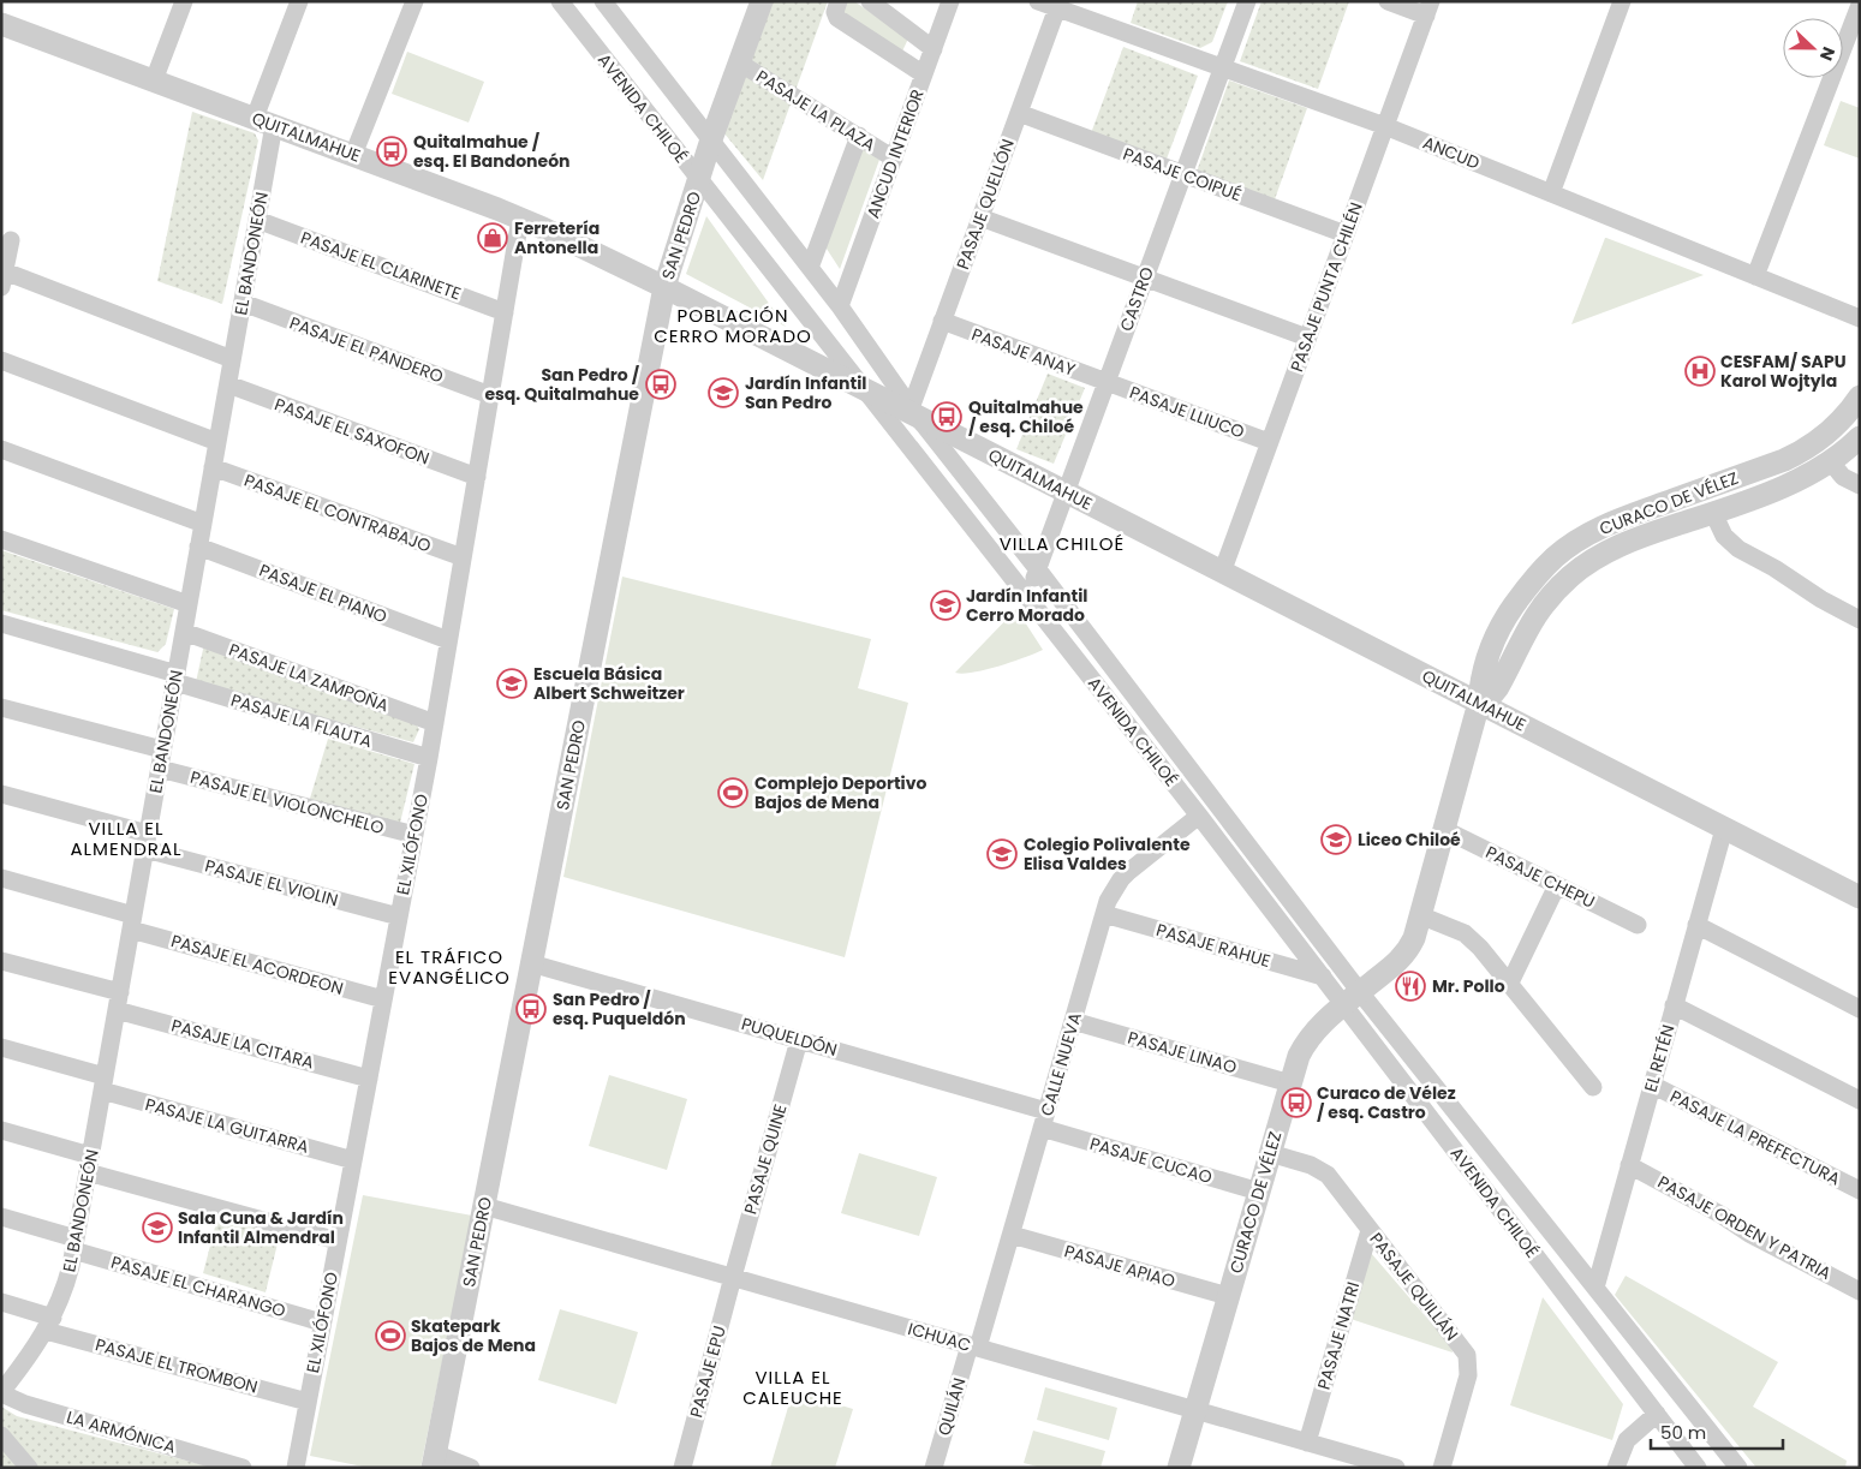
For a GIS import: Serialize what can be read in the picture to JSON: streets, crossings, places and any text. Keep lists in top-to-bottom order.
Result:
{
  "streets": {
    "street": [
      "AVENIDA CHILOÉ",
      "PASAJE LA PLAZA",
      "QUITALMAHUE",
      "ANCUD",
      "ANCUD INTERIOR",
      "PASAJE COIPUÉ",
      "PASAJE QUELLÓN",
      "SAN PEDRO",
      "EL BANDONEÓN",
      "PASAJE EL CLARINETE",
      "PASAJE PUNTA CHILÉN",
      "CASTRO",
      "PASAJE EL PANDERO",
      "PASAJE ANAY",
      "PASAJE LLIUCO",
      "PASAJE EL SAXOFON",
      "CURACO DE VÉLEZ",
      "PASAJE EL CONTRABAJO",
      "PASAJE EL PIANO",
      "PASAJE LA ZAMPOÑA",
      "PASAJE LA FLAUTA",
      "PASAJE EL VIOLONCHELO",
      "EL XILÓFONO",
      "PASAJE CHEPU",
      "PASAJE EL VIOLIN",
      "PASAJE RAHUE",
      "PASAJE EL ACORDEON",
      "PUQUELDÓN",
      "PASAJE LA CITARA",
      "PASAJE LINAO",
      "EL RETÉN",
      "CALLE NUEVA",
      "PASAJE LA GUITARRA",
      "PASAJE LA PREFECTURA",
      "PASAJE QUINE",
      "PASAJE CUCAO",
      "PASAJE ORDEN Y PATRIA",
      "PASAJE APIAO",
      "PASAJE EL CHARANGO",
      "PASAJE QUILLÁN",
      "PASAJE NATRI",
      "ICHUAC",
      "PASAJE EL TROMBON",
      "PASAJE EPU",
      "QUILÁN",
      "LA ARMÓNICA"
    ]
  },
  "crossings": [
    ["AVENIDA CHILOÉ", "QUITALMAHUE"],
    ["AVENIDA CHILOÉ", "ANCUD INTERIOR"],
    ["AVENIDA CHILOÉ", "PASAJE QUELLÓN"],
    ["AVENIDA CHILOÉ", "SAN PEDRO"],
    ["AVENIDA CHILOÉ", "CASTRO"],
    ["AVENIDA CHILOÉ", "CURACO DE VÉLEZ"],
    ["AVENIDA CHILOÉ", "PASAJE RAHUE"],
    ["AVENIDA CHILOÉ", "EL RETÉN"],
    ["AVENIDA CHILOÉ", "CALLE NUEVA"],
    ["PASAJE LA PLAZA", "ANCUD INTERIOR"],
    ["PASAJE LA PLAZA", "SAN PEDRO"],
    ["QUITALMAHUE", "PASAJE QUELLÓN"],
    ["QUITALMAHUE", "SAN PEDRO"],
    ["QUITALMAHUE", "EL BANDONEÓN"],
    ["QUITALMAHUE", "PASAJE PUNTA CHILÉN"],
    ["QUITALMAHUE", "CASTRO"],
    ["QUITALMAHUE", "CURACO DE VÉLEZ"],
    ["QUITALMAHUE", "EL XILÓFONO"],
    ["QUITALMAHUE", "EL RETÉN"],
    ["ANCUD", "PASAJE QUELLÓN"],
    ["ANCUD", "PASAJE PUNTA CHILÉN"],
    ["ANCUD", "CASTRO"],
    ["PASAJE COIPUÉ", "PASAJE QUELLÓN"],
    ["PASAJE COIPUÉ", "PASAJE PUNTA CHILÉN"],
    ["PASAJE COIPUÉ", "CASTRO"],
    ["PASAJE QUELLÓN", "PASAJE ANAY"],
    ["SAN PEDRO", "PUQUELDÓN"],
    ["SAN PEDRO", "ICHUAC"],
    ["EL BANDONEÓN", "PASAJE EL CLARINETE"],
    ["EL BANDONEÓN", "PASAJE EL PANDERO"],
    ["EL BANDONEÓN", "PASAJE EL SAXOFON"],
    ["EL BANDONEÓN", "PASAJE EL CONTRABAJO"],
    ["EL BANDONEÓN", "PASAJE EL PIANO"],
    ["EL BANDONEÓN", "PASAJE LA ZAMPOÑA"],
    ["EL BANDONEÓN", "PASAJE LA FLAUTA"],
    ["EL BANDONEÓN", "PASAJE EL VIOLONCHELO"],
    ["EL BANDONEÓN", "PASAJE EL VIOLIN"],
    ["EL BANDONEÓN", "PASAJE EL ACORDEON"],
    ["EL BANDONEÓN", "PASAJE LA CITARA"],
    ["EL BANDONEÓN", "PASAJE LA GUITARRA"],
    ["EL BANDONEÓN", "PASAJE EL CHARANGO"],
    ["EL BANDONEÓN", "PASAJE EL TROMBON"],
    ["EL BANDONEÓN", "LA ARMÓNICA"],
    ["PASAJE EL CLARINETE", "EL XILÓFONO"],
    ["PASAJE PUNTA CHILÉN", "PASAJE LLIUCO"],
    ["CASTRO", "PASAJE ANAY"],
    ["CASTRO", "PASAJE LLIUCO"],
    ["PASAJE EL PANDERO", "EL XILÓFONO"],
    ["PASAJE ANAY", "PASAJE LLIUCO"],
    ["PASAJE EL SAXOFON", "EL XILÓFONO"],
    ["CURACO DE VÉLEZ", "PASAJE CHEPU"],
    ["CURACO DE VÉLEZ", "PASAJE LINAO"],
    ["CURACO DE VÉLEZ", "PASAJE CUCAO"],
    ["CURACO DE VÉLEZ", "PASAJE APIAO"],
    ["CURACO DE VÉLEZ", "PASAJE QUILLÁN"],
    ["CURACO DE VÉLEZ", "ICHUAC"],
    ["PASAJE EL CONTRABAJO", "EL XILÓFONO"],
    ["PASAJE EL PIANO", "EL XILÓFONO"],
    ["PASAJE LA ZAMPOÑA", "EL XILÓFONO"],
    ["PASAJE LA FLAUTA", "EL XILÓFONO"],
    ["PASAJE EL VIOLONCHELO", "EL XILÓFONO"],
    ["EL XILÓFONO", "PASAJE EL VIOLIN"],
    ["EL XILÓFONO", "PASAJE EL ACORDEON"],
    ["EL XILÓFONO", "PASAJE LA CITARA"],
    ["EL XILÓFONO", "PASAJE LA GUITARRA"],
    ["EL XILÓFONO", "PASAJE EL CHARANGO"],
    ["EL XILÓFONO", "PASAJE EL TROMBON"],
    ["PASAJE RAHUE", "CALLE NUEVA"],
    ["PUQUELDÓN", "CALLE NUEVA"],
    ["PUQUELDÓN", "PASAJE QUINE"],
    ["PUQUELDÓN", "PASAJE CUCAO"],
    ["PASAJE LINAO", "CALLE NUEVA"],
    ["EL RETÉN", "PASAJE LA PREFECTURA"],
    ["EL RETÉN", "PASAJE ORDEN Y PATRIA"],
    ["CALLE NUEVA", "PASAJE CUCAO"],
    ["CALLE NUEVA", "PASAJE APIAO"],
    ["CALLE NUEVA", "ICHUAC"],
    ["CALLE NUEVA", "QUILÁN"],
    ["PASAJE QUINE", "ICHUAC"],
    ["PASAJE QUINE", "PASAJE EPU"],
    ["PASAJE QUILLÁN", "PASAJE NATRI"],
    ["PASAJE NATRI", "ICHUAC"],
    ["ICHUAC", "PASAJE EPU"],
    ["ICHUAC", "QUILÁN"]
  ],
  "districts": [
    "POBLACIÓN CERRO MORADO",
    "VILLA CHILOÉ",
    "VILLA EL ALMENDRAL",
    "EL TRÁFICO EVANGÉLICO",
    "VILLA EL CALEUCHE"
  ],
  "places": {
    "bus stop": [
      "Quitalmahue / esq. El Bandoneón",
      "San Pedro / esq. Quitalmahue",
      "Quitalmahue / esq. Chiloé",
      "San Pedro / esq. Puqueldón",
      "Curaco de Vélez / esq. Castro"
    ],
    "shop": ["Ferretería Antonella"],
    "hospital": ["CESFAM/ SAPU Karol Wojtyla"],
    "school or university": [
      "Jardín Infantil San Pedro",
      "Jardín Infantil Cerro Morado",
      "Escuela Básica Albert Schweitzer",
      "Liceo Chiloé",
      "Colegio Polivalente Elisa Valdes",
      "Sala Cuna & Jardín Infantil Almendral"
    ],
    "sports": ["Complejo Deportivo Bajos de Mena", "Skatepark Bajos de Mena"],
    "restaurant": ["Mr. Pollo"]
  },
  "scale_bar": "50 m",
  "north": "right"
}
